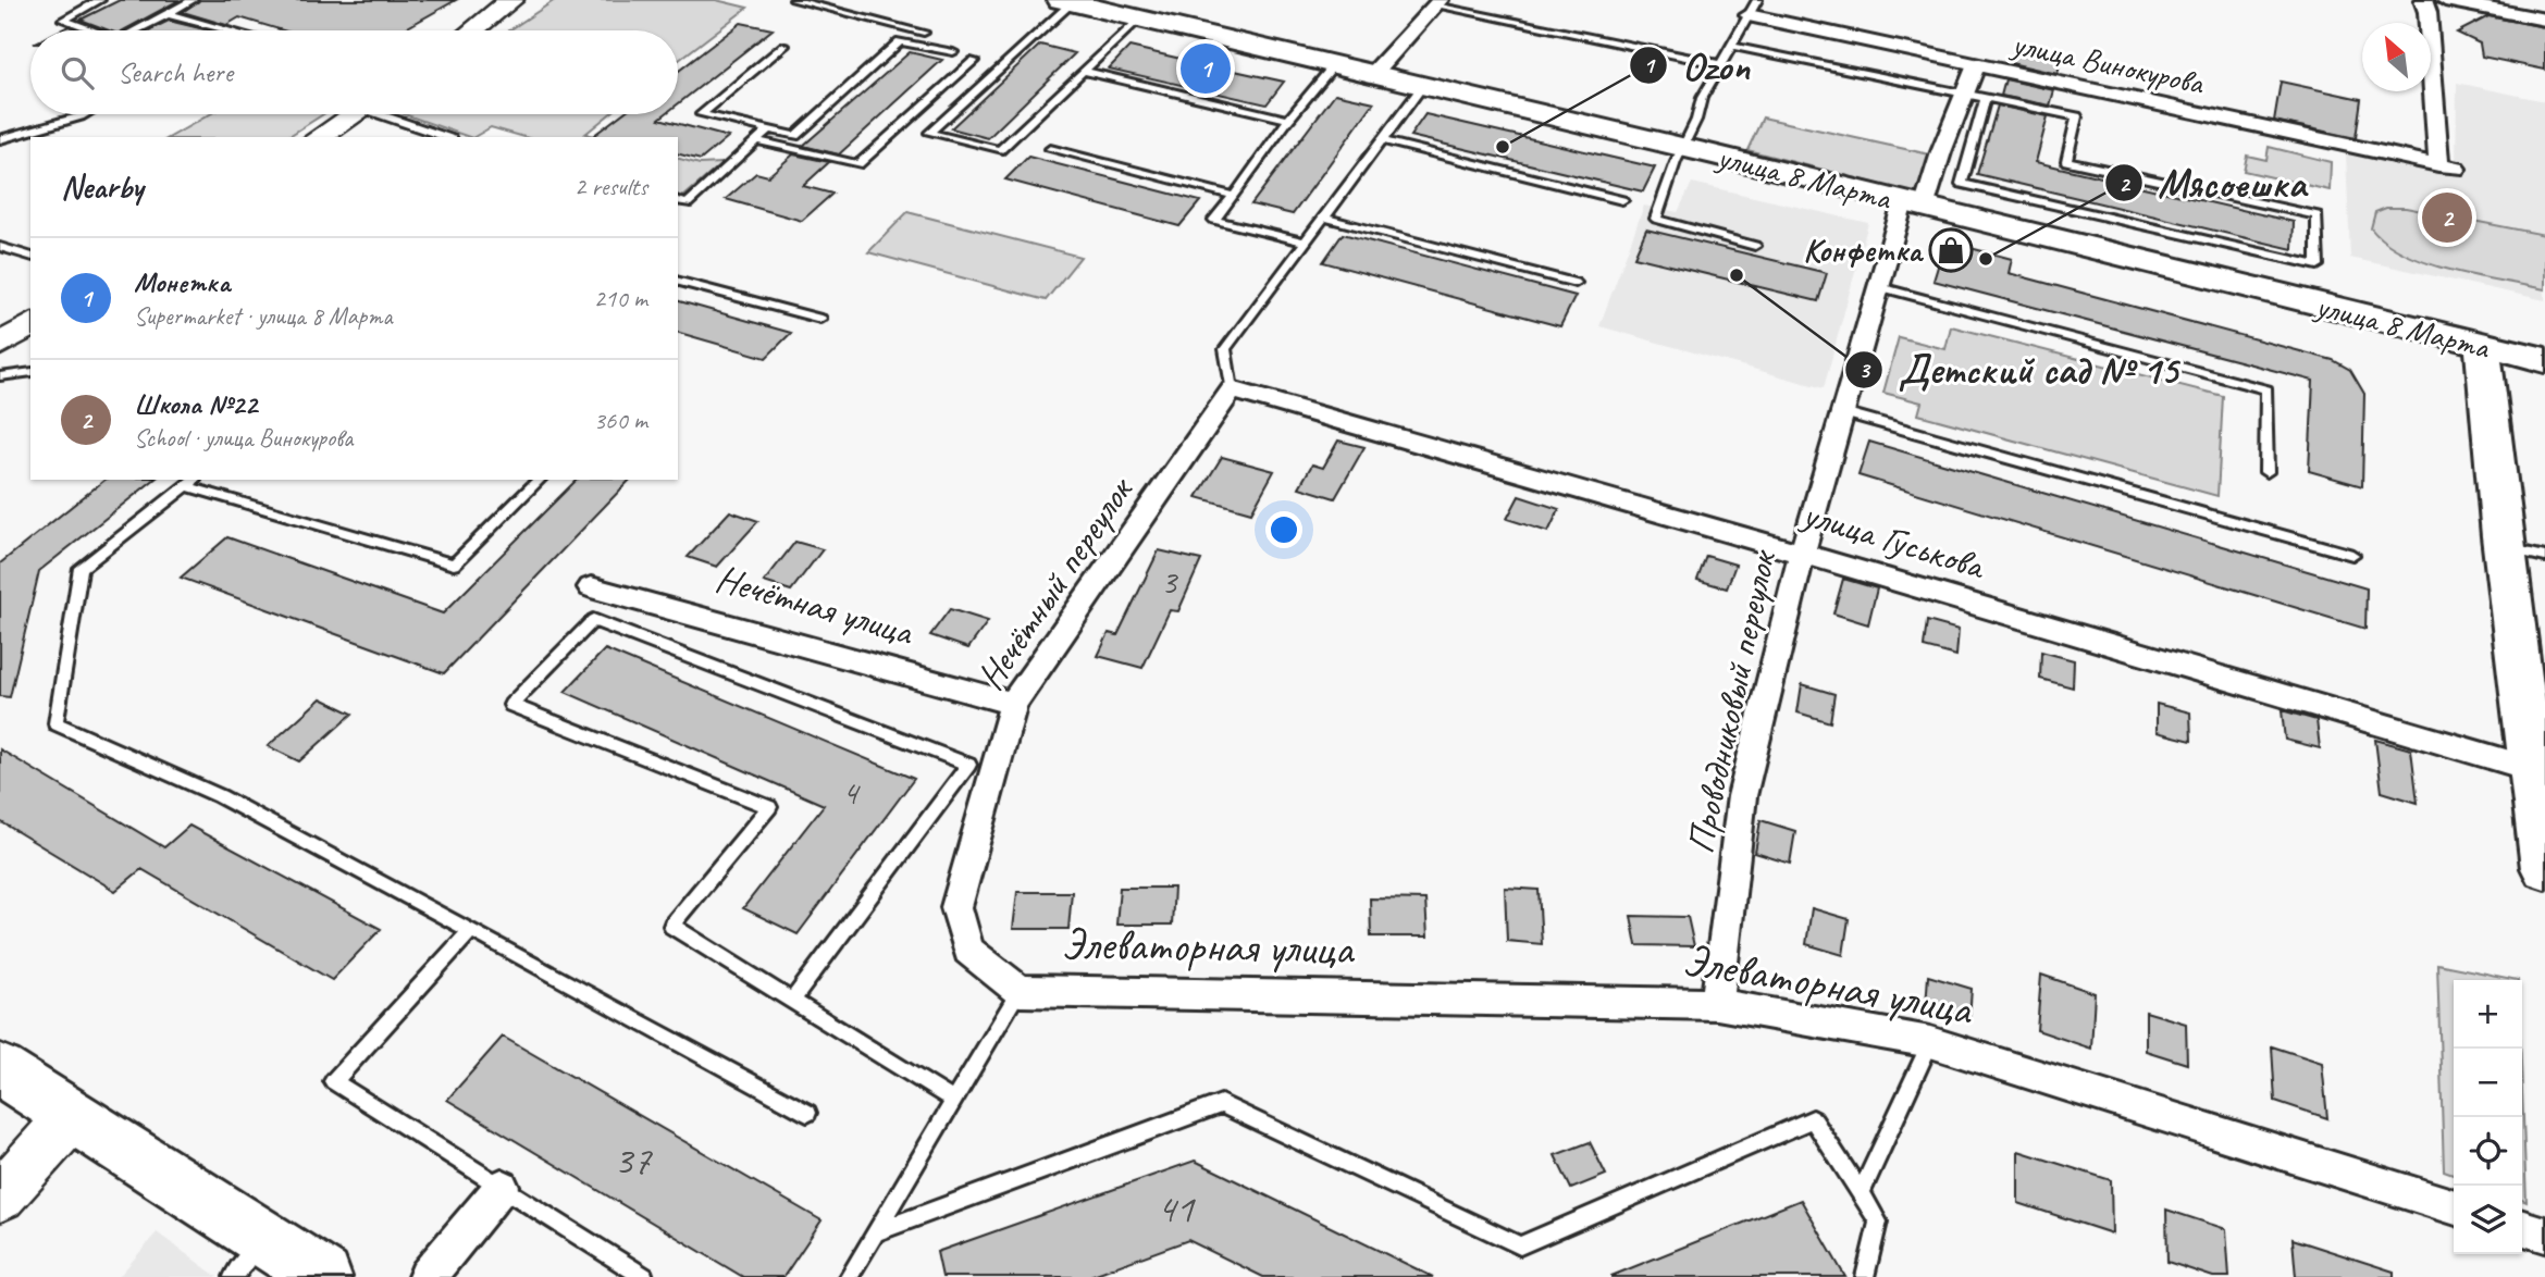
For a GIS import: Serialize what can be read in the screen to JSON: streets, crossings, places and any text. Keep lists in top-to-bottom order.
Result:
{
  "streets": {
    "main road": ["улица 8 Марта"],
    "street": [
      "улица Винокурова",
      "улица Гуськова",
      "Нечётный переулок",
      "Нечётная улица",
      "Проводниковый переулок",
      "Элеваторная улица"
    ]
  },
  "crossings": [
    ["улица Винокурова", "Проводниковый переулок"],
    ["улица 8 Марта", "Проводниковый переулок"],
    ["улица Гуськова", "Нечётный переулок"],
    ["улица Гуськова", "Проводниковый переулок"],
    ["Нечётный переулок", "Нечётная улица"],
    ["Нечётный переулок", "Элеваторная улица"],
    ["Проводниковый переулок", "Элеваторная улица"]
  ],
  "places": {
    "other": ["Ozon", "Мясоешка", "Детский сад № 15"],
    "shop": ["Конфетка"]
  },
  "house_numbers": [
    "3",
    "4",
    "37",
    "41"
  ],
  "north": "top left",
  "page": {
    "search": "Search here",
    "pins": ["1", "2"],
    "heading": ["Nearby", "2 results"],
    "list": [
      {
        "mark": "1",
        "name": "Монетка",
        "note": "Supermarket · улица 8 Марта",
        "value": "210 m"
      },
      {
        "mark": "2",
        "name": "Школа №22",
        "note": "School · улица Винокурова",
        "value": "360 m"
      }
    ],
    "map_buttons": ["+", "−"]
  }
}
